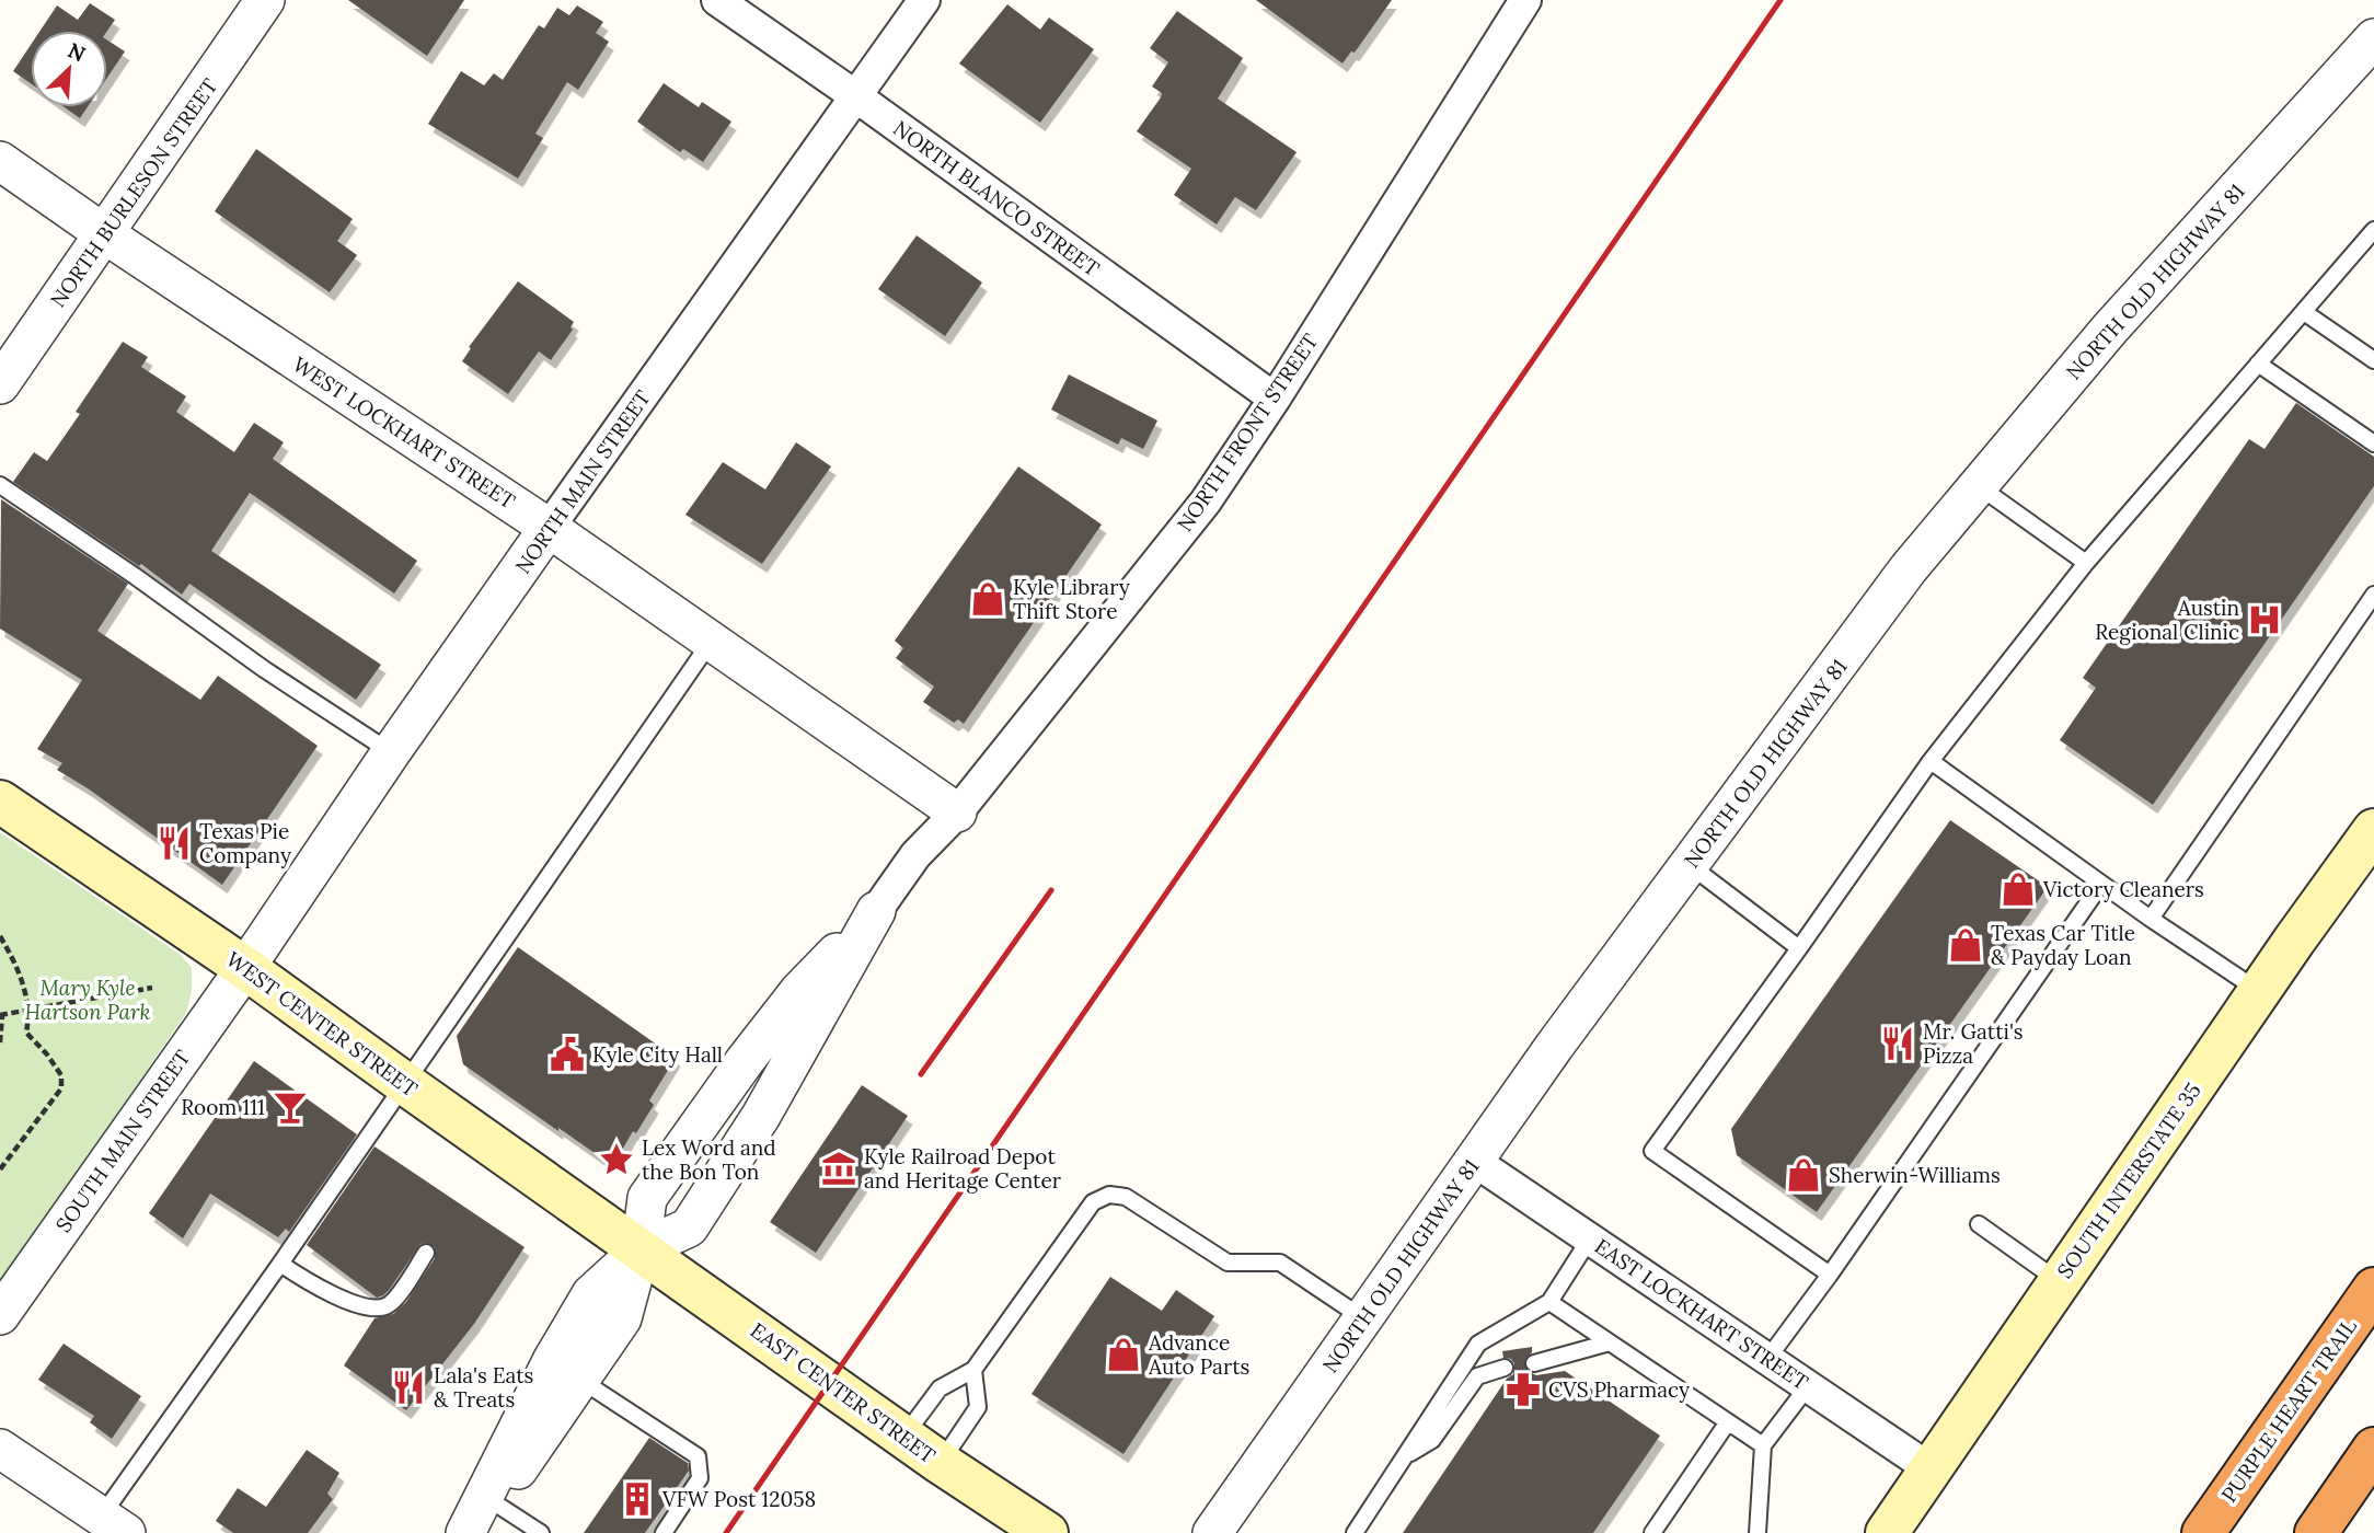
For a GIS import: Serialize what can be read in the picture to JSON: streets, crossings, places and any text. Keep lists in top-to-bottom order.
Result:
{
  "streets": {
    "highway": ["PURPLE HEART TRAIL"],
    "main road": ["WEST CENTER STREET", "SOUTH INTERSTATE 35", "EAST CENTER STREET"],
    "street": [
      "NORTH BURLESON STREET",
      "NORTH BLANCO STREET",
      "NORTH OLD HIGHWAY 81",
      "WEST LOCKHART STREET",
      "NORTH FRONT STREET",
      "NORTH MAIN STREET",
      "SOUTH MAIN STREET",
      "EAST LOCKHART STREET"
    ]
  },
  "crossings": [
    ["NORTH BURLESON STREET", "WEST LOCKHART STREET"],
    ["NORTH BLANCO STREET", "NORTH FRONT STREET"],
    ["NORTH BLANCO STREET", "NORTH MAIN STREET"],
    ["NORTH OLD HIGHWAY 81", "EAST LOCKHART STREET"],
    ["WEST LOCKHART STREET", "NORTH FRONT STREET"],
    ["WEST LOCKHART STREET", "NORTH MAIN STREET"],
    ["NORTH FRONT STREET", "WEST CENTER STREET"],
    ["NORTH FRONT STREET", "EAST CENTER STREET"],
    ["NORTH MAIN STREET", "WEST CENTER STREET"],
    ["NORTH MAIN STREET", "SOUTH MAIN STREET"],
    ["WEST CENTER STREET", "SOUTH MAIN STREET"],
    ["WEST CENTER STREET", "EAST CENTER STREET"],
    ["SOUTH INTERSTATE 35", "EAST LOCKHART STREET"]
  ],
  "parks": ["Mary Kyle Hartson Park"],
  "places": {
    "shop": [
      "Kyle Library Thift Store",
      "Victory Cleaners",
      "Texas Car Title & Payday Loan",
      "Sherwin-Williams",
      "Advance Auto Parts"
    ],
    "hospital": ["Austin Regional Clinic"],
    "restaurant": ["Texas Pie Company", "Mr. Gatti's Pizza", "Lala's Eats & Treats"],
    "public building": ["Kyle City Hall"],
    "bar": ["Room 111"],
    "place": ["Lex Word and the Bon Ton"],
    "museum": ["Kyle Railroad Depot and Heritage Center"],
    "pharmacy": ["CVS Pharmacy"],
    "building": ["VFW Post 12058"]
  },
  "north": "top right"
}
